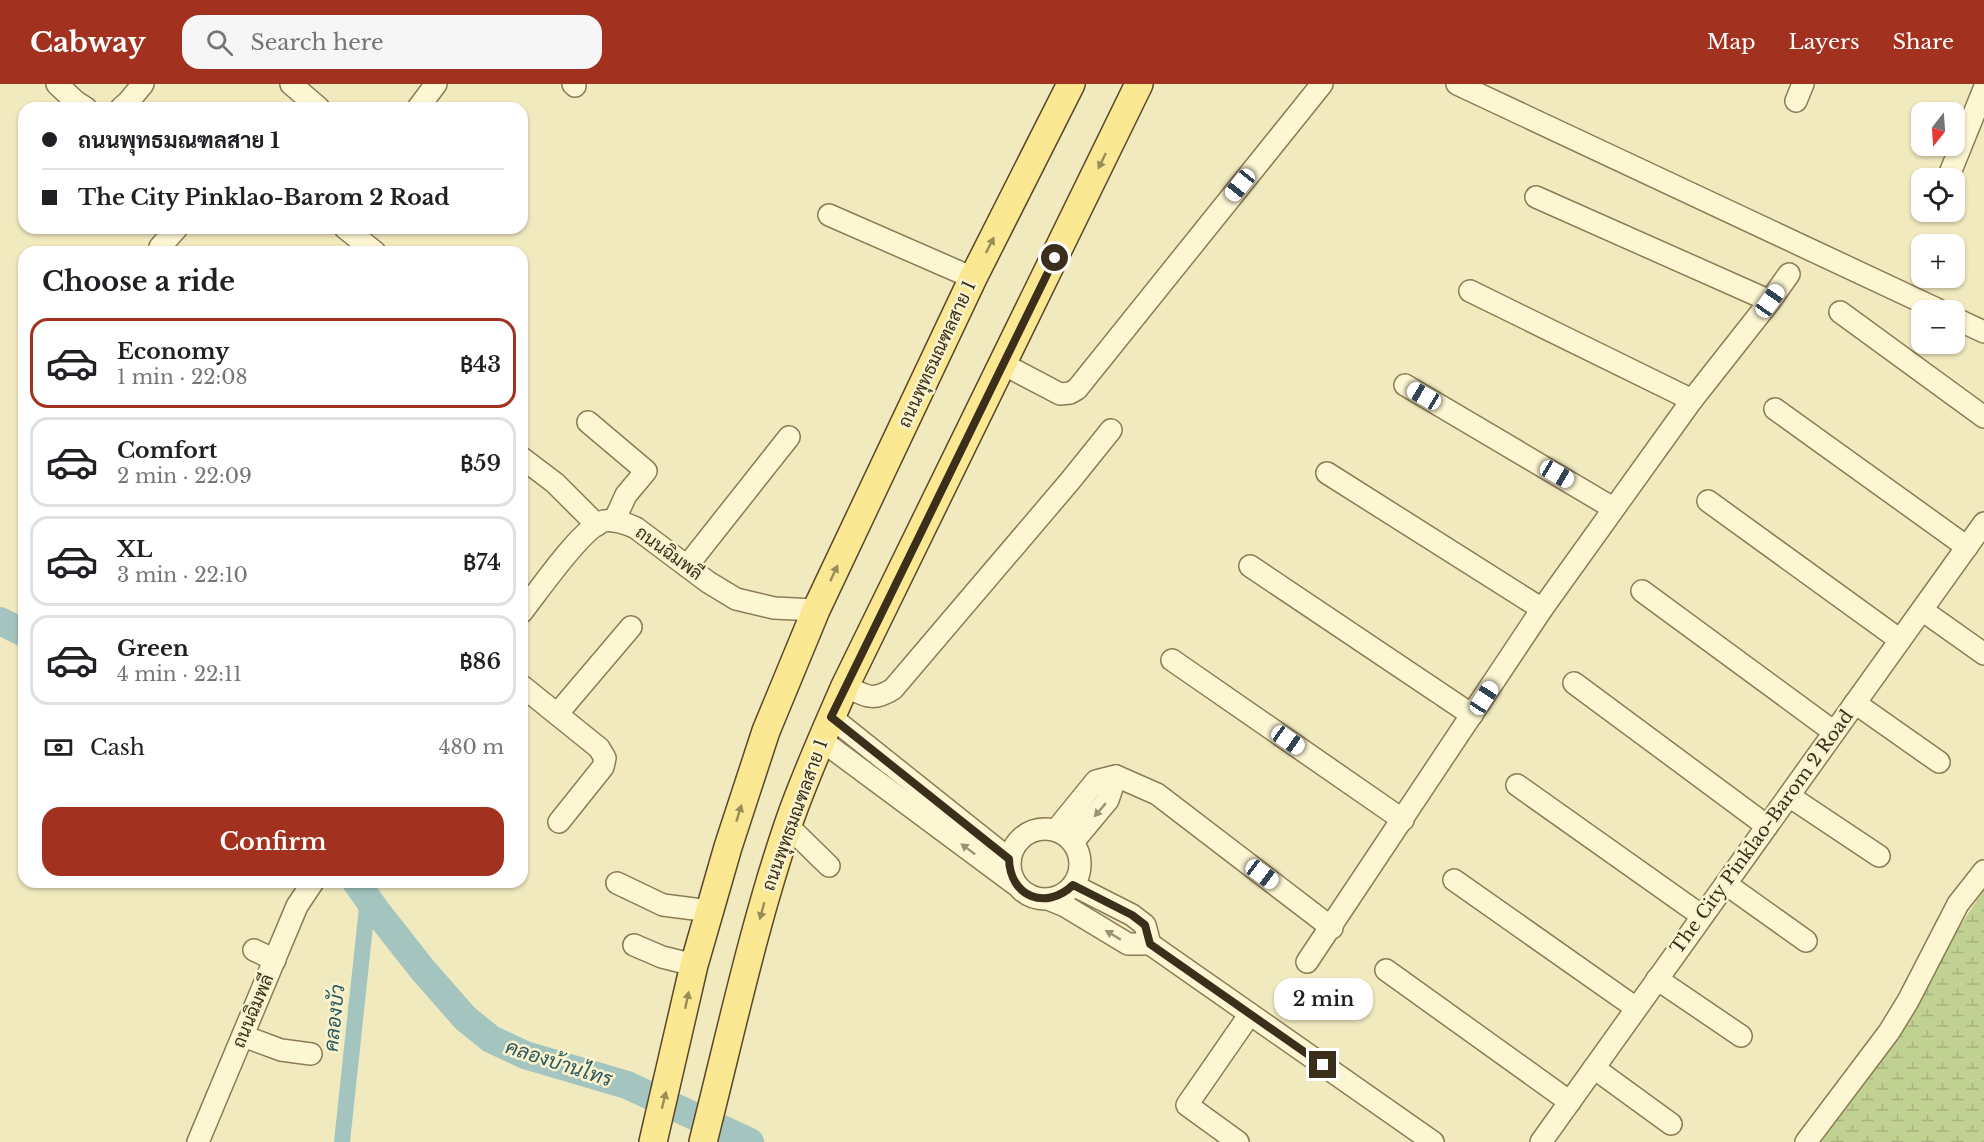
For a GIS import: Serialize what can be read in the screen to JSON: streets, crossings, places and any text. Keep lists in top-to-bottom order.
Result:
{
  "streets": {
    "main road": ["ถนนพุทธมณฑลสาย 1"],
    "street": ["ถนนฉิมพลี", "The City Pinklao-Barom 2 Road"]
  },
  "crossings": [
    ["ถนนพุทธมณฑลสาย 1", "ถนนฉิมพลี"]
  ],
  "water": ["คลองบัว", "คลองบ้านไทร"],
  "north": "bottom",
  "page": {
    "header": "Cabway",
    "search": "Search here",
    "nav": ["Map", "Layers", "Share"],
    "map_buttons": ["+", "−"],
    "banner": ["ถนนพุทธมณฑลสาย 1", "The City Pinklao-Barom 2 Road"],
    "heading": "Choose a ride",
    "list": [
      {
        "name": "Economy",
        "note": "1 min · 22:08",
        "value": "฿43"
      },
      {
        "name": "Comfort",
        "note": "2 min · 22:09",
        "value": "฿59"
      },
      {
        "name": "XL",
        "note": "3 min · 22:10",
        "value": "฿74"
      },
      {
        "name": "Green",
        "note": "4 min · 22:11",
        "value": "฿86"
      }
    ],
    "pay": ["Cash", "480 m"],
    "buttons": "Confirm",
    "bubble": "2 min"
  }
}
